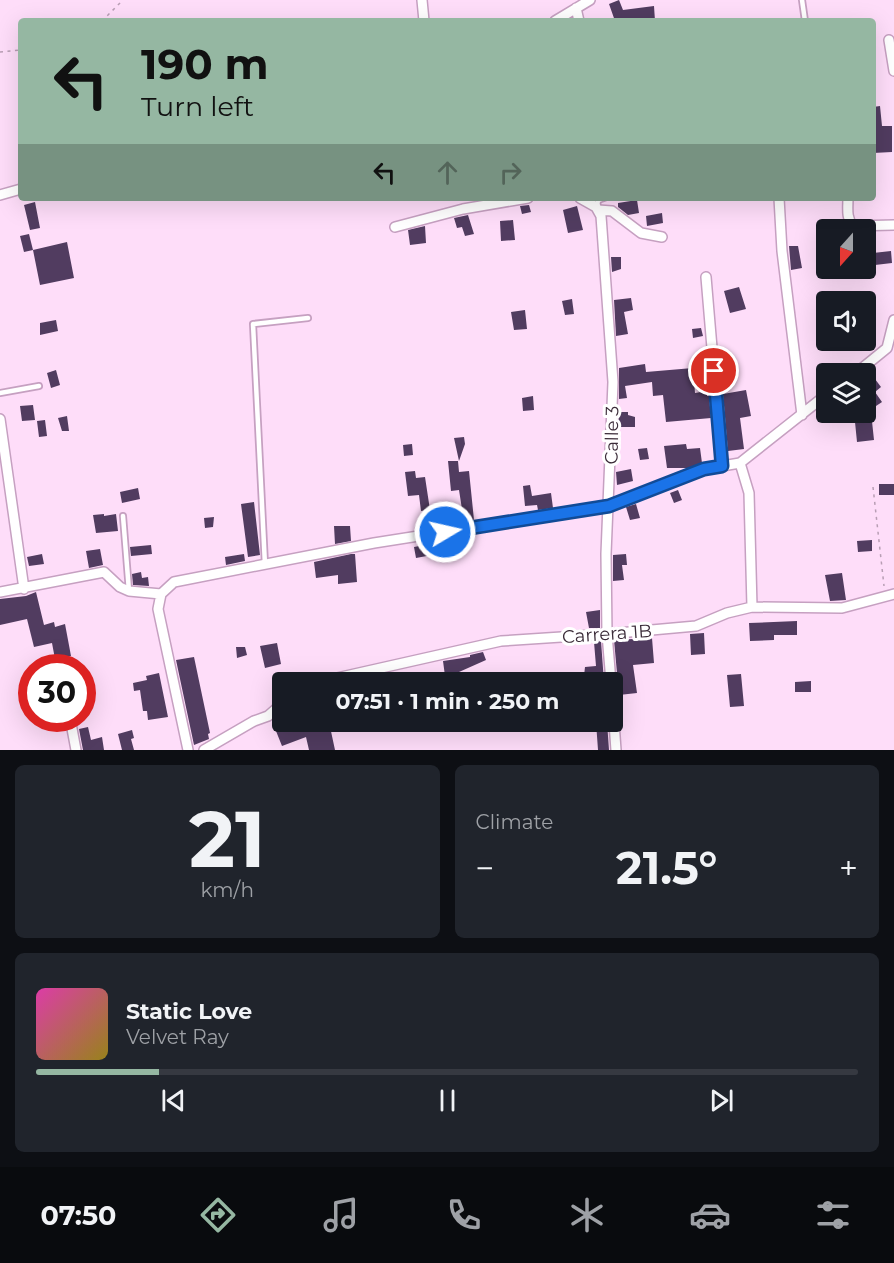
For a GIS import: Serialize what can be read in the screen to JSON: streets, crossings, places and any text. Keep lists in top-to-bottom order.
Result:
{
  "streets": {
    "street": ["Calle 3", "Carrera 1B"]
  },
  "crossings": [
    ["Calle 3", "Carrera 1B"]
  ],
  "north": "bottom",
  "page": {
    "turn": ["190 m", "Turn left"],
    "limit": "30",
    "trip": "07:51 · 1 min · 250 m",
    "tile": [
      ["21", "km/h"],
      "Climate"
    ],
    "heat": ["−", "21.5°", "+"],
    "song": ["Static Love", "Velvet Ray"],
    "tabs": "07:50"
  }
}
